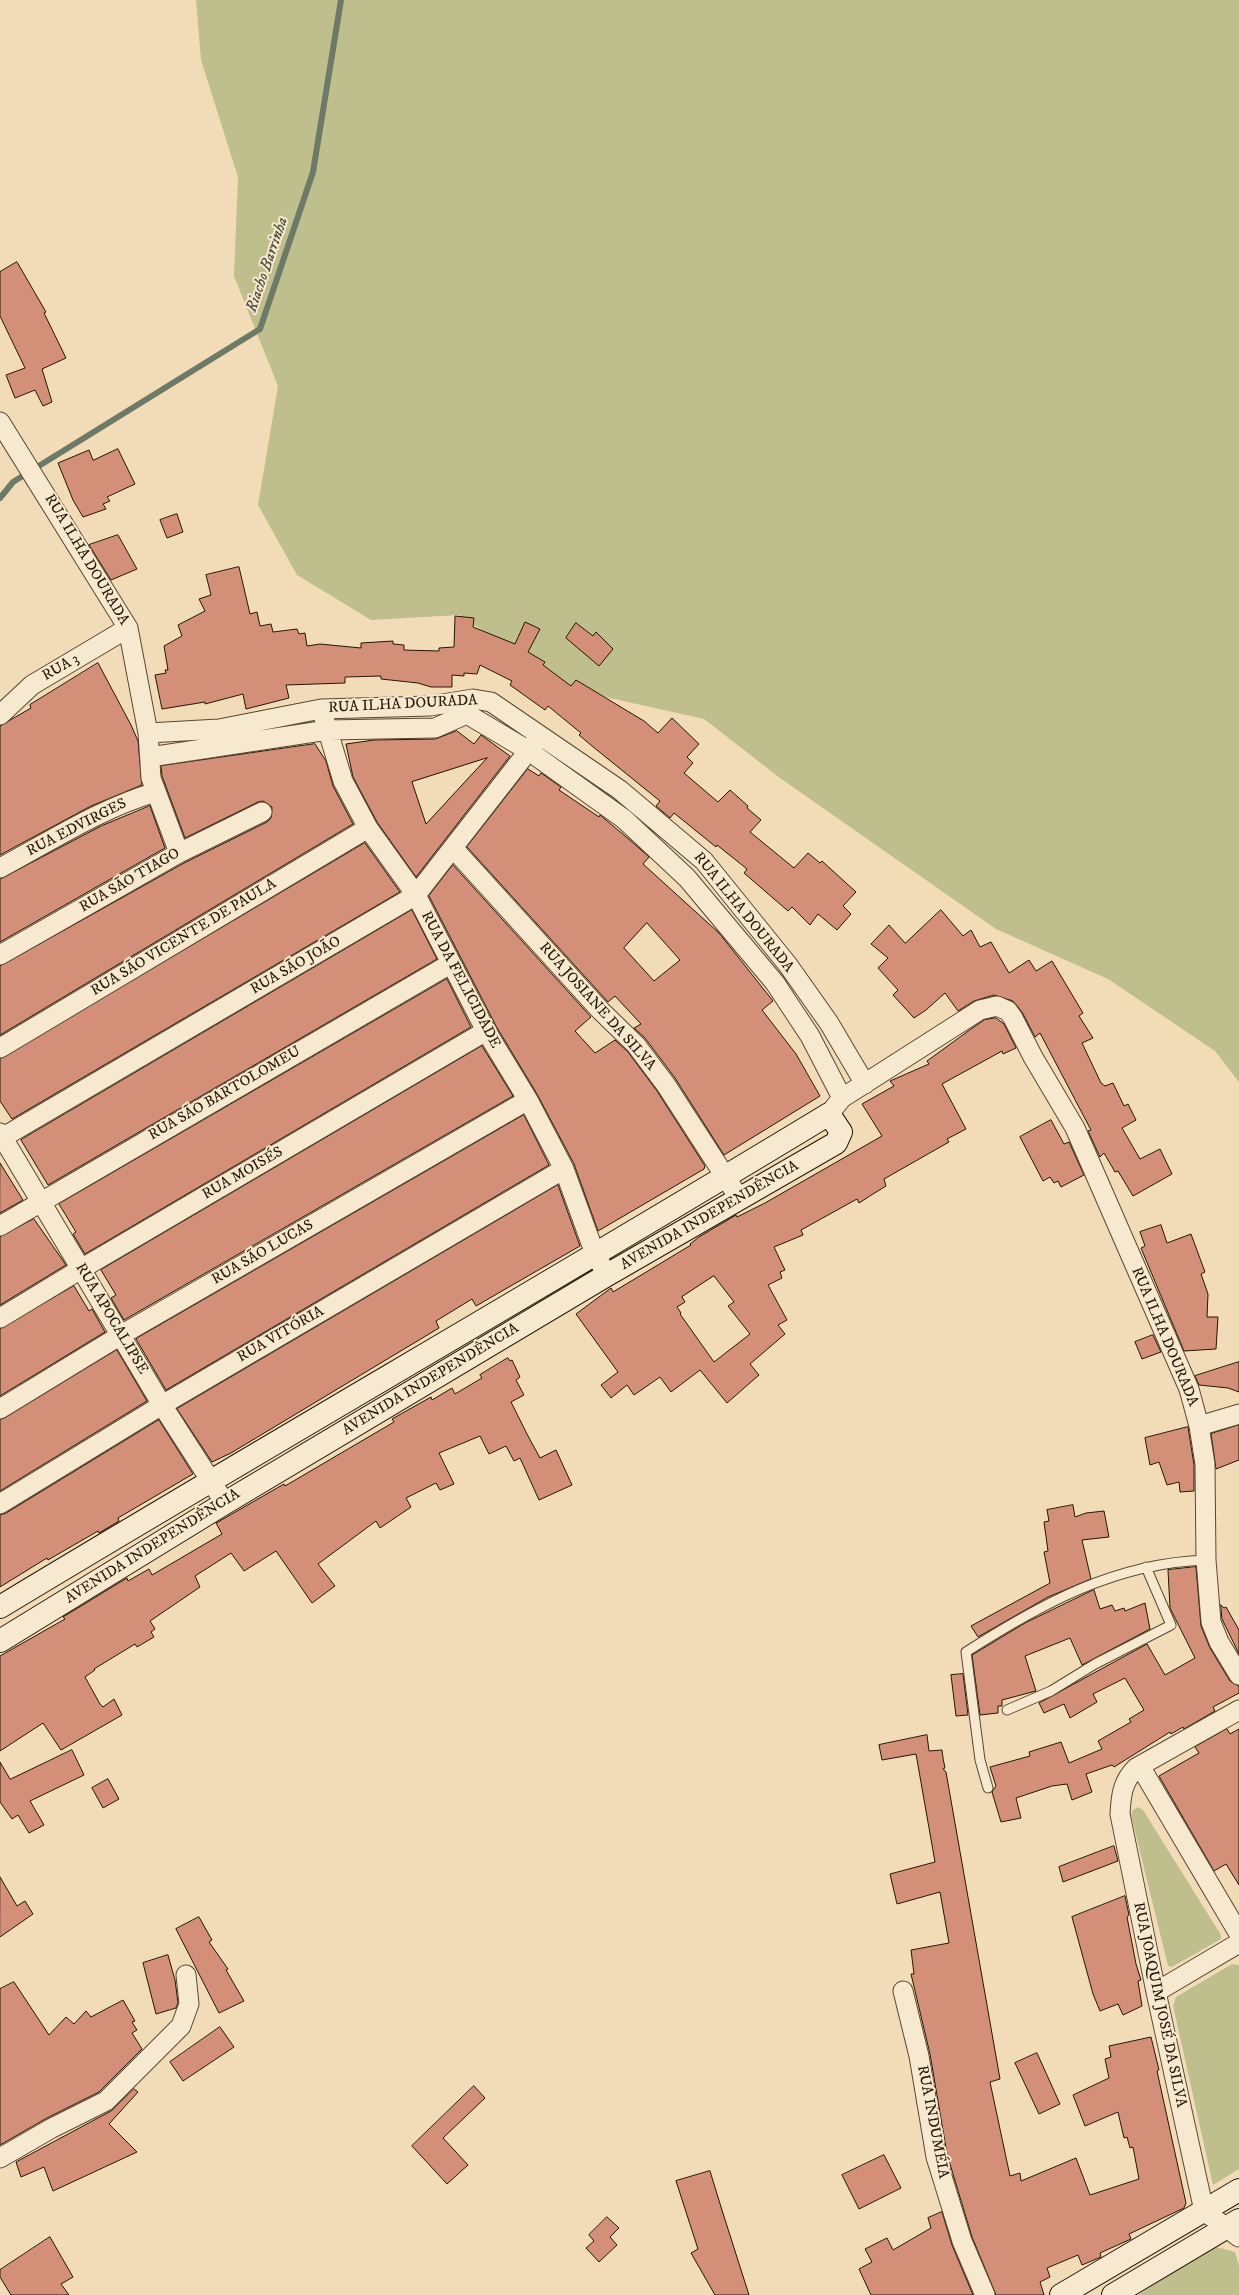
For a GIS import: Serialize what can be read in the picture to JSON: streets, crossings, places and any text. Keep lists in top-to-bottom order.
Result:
{
  "streets": {
    "main road": ["AVENIDA INDEPENDÊNCIA"],
    "street": [
      "RUA ILHA DOURADA",
      "RUA 3",
      "RUA EDVIRGES",
      "RUA SÃO TIAGO",
      "RUA SÃO VICENTE DE PAULA",
      "RUA SÃO JOÃO",
      "RUA DA FELICIDADE",
      "RUA JOSIANE DA SILVA",
      "RUA SÃO BARTOLOMEU",
      "RUA MOISÉS",
      "RUA SÃO LUCAS",
      "RUA APOCALIPSE",
      "RUA VITÓRIA",
      "RUA JOAQUIM JOSÉ DA SILVA",
      "RUA INDUMÉIA"
    ]
  },
  "crossings": [
    ["RUA ILHA DOURADA", "RUA 3"],
    ["RUA ILHA DOURADA", "RUA SÃO JOÃO"],
    ["RUA ILHA DOURADA", "RUA DA FELICIDADE"],
    ["RUA ILHA DOURADA", "AVENIDA INDEPENDÊNCIA"],
    ["RUA SÃO VICENTE DE PAULA", "RUA DA FELICIDADE"],
    ["RUA SÃO JOÃO", "RUA DA FELICIDADE"],
    ["RUA SÃO JOÃO", "RUA JOSIANE DA SILVA"],
    ["RUA SÃO JOÃO", "RUA APOCALIPSE"],
    ["RUA DA FELICIDADE", "RUA SÃO BARTOLOMEU"],
    ["RUA DA FELICIDADE", "RUA MOISÉS"],
    ["RUA DA FELICIDADE", "AVENIDA INDEPENDÊNCIA"],
    ["RUA DA FELICIDADE", "RUA SÃO LUCAS"],
    ["RUA DA FELICIDADE", "RUA VITÓRIA"],
    ["RUA JOSIANE DA SILVA", "AVENIDA INDEPENDÊNCIA"],
    ["RUA SÃO BARTOLOMEU", "RUA APOCALIPSE"],
    ["RUA MOISÉS", "RUA APOCALIPSE"],
    ["AVENIDA INDEPENDÊNCIA", "RUA APOCALIPSE"],
    ["RUA SÃO LUCAS", "RUA APOCALIPSE"],
    ["RUA APOCALIPSE", "RUA VITÓRIA"]
  ],
  "water": ["Riacho Barrinha"]
}
